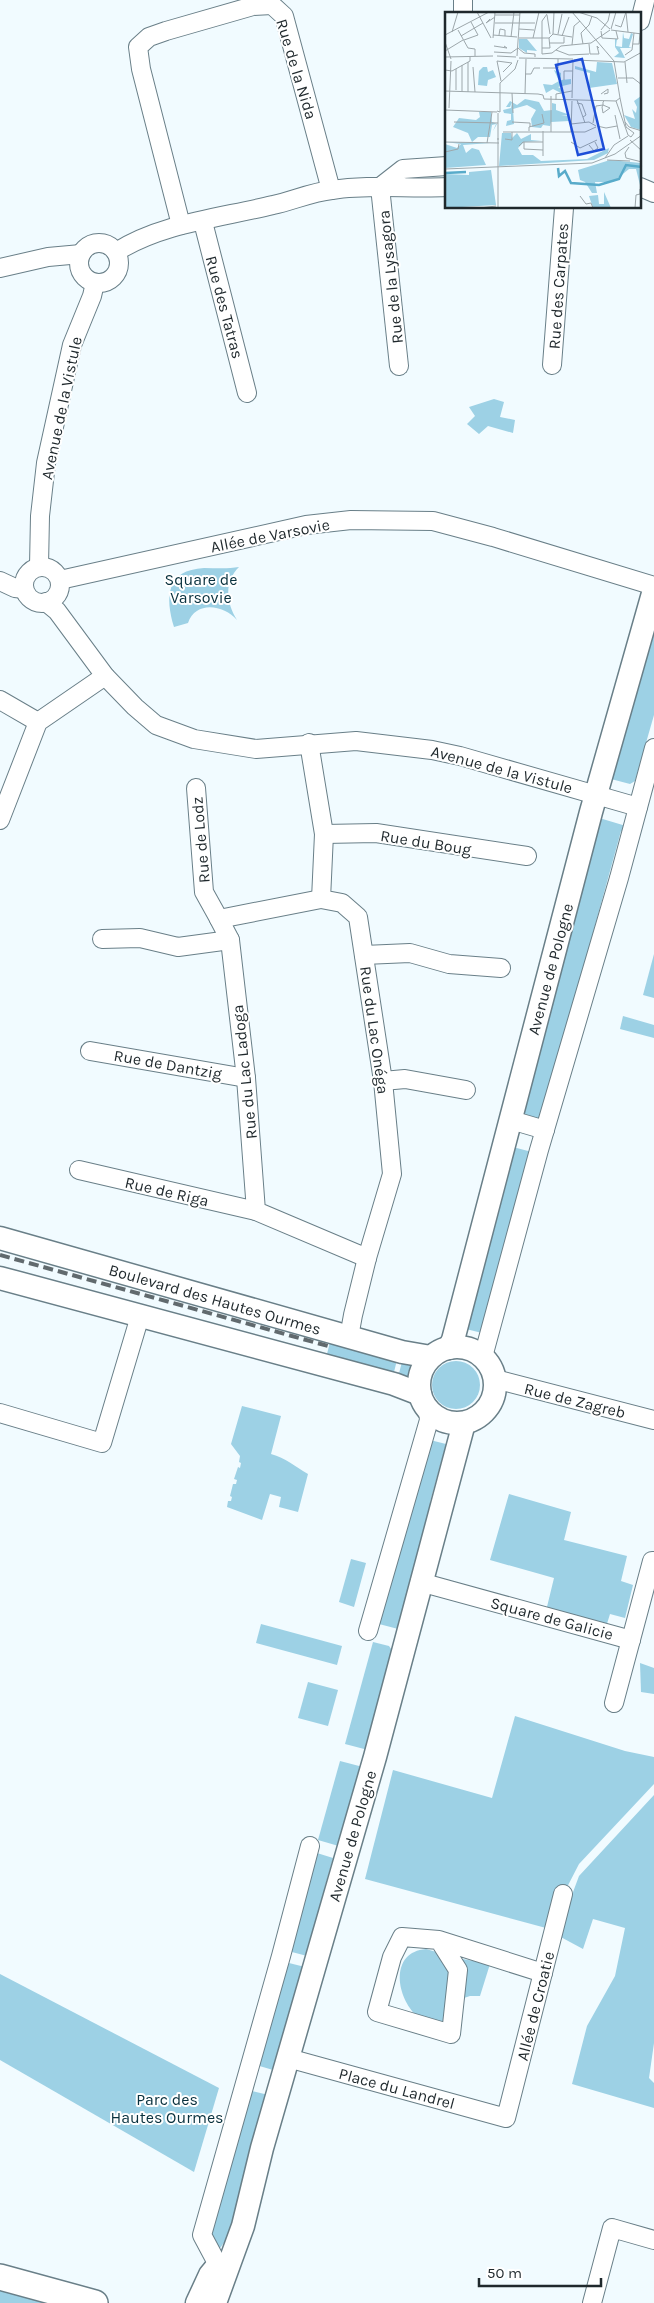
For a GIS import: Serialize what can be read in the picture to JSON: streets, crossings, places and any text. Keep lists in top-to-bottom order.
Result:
{
  "streets": {
    "street": [
      "Rue de la Nida",
      "Rue de la Lysagora",
      "Rue des Carpates",
      "Rue des Tatras",
      "Avenue de la Vistule",
      "Allée de Varsovie",
      "Rue de Lodz",
      "Rue du Boug",
      "Avenue de Pologne",
      "Rue du Lac Onéga",
      "Rue de Dantzig",
      "Rue du Lac Ladoga",
      "Rue de Riga",
      "Boulevard des Hautes Ourmes",
      "Rue de Zagreb",
      "Square de Galicie",
      "Allée de Croatie",
      "Place du Landrel"
    ]
  },
  "crossings": [
    ["Avenue de la Vistule", "Allée de Varsovie"],
    ["Avenue de la Vistule", "Avenue de Pologne"],
    ["Allée de Varsovie", "Avenue de Pologne"],
    ["Rue de Lodz", "Rue du Lac Ladoga"],
    ["Avenue de Pologne", "Boulevard des Hautes Ourmes"],
    ["Avenue de Pologne", "Rue de Zagreb"],
    ["Avenue de Pologne", "Square de Galicie"],
    ["Avenue de Pologne", "Place du Landrel"],
    ["Rue du Lac Onéga", "Boulevard des Hautes Ourmes"],
    ["Rue de Dantzig", "Rue du Lac Ladoga"],
    ["Rue du Lac Ladoga", "Rue de Riga"],
    ["Boulevard des Hautes Ourmes", "Rue de Zagreb"],
    ["Allée de Croatie", "Place du Landrel"]
  ],
  "parks": ["Square de Varsovie", "Parc des Hautes Ourmes"],
  "scale_bar": "50 m"
}
